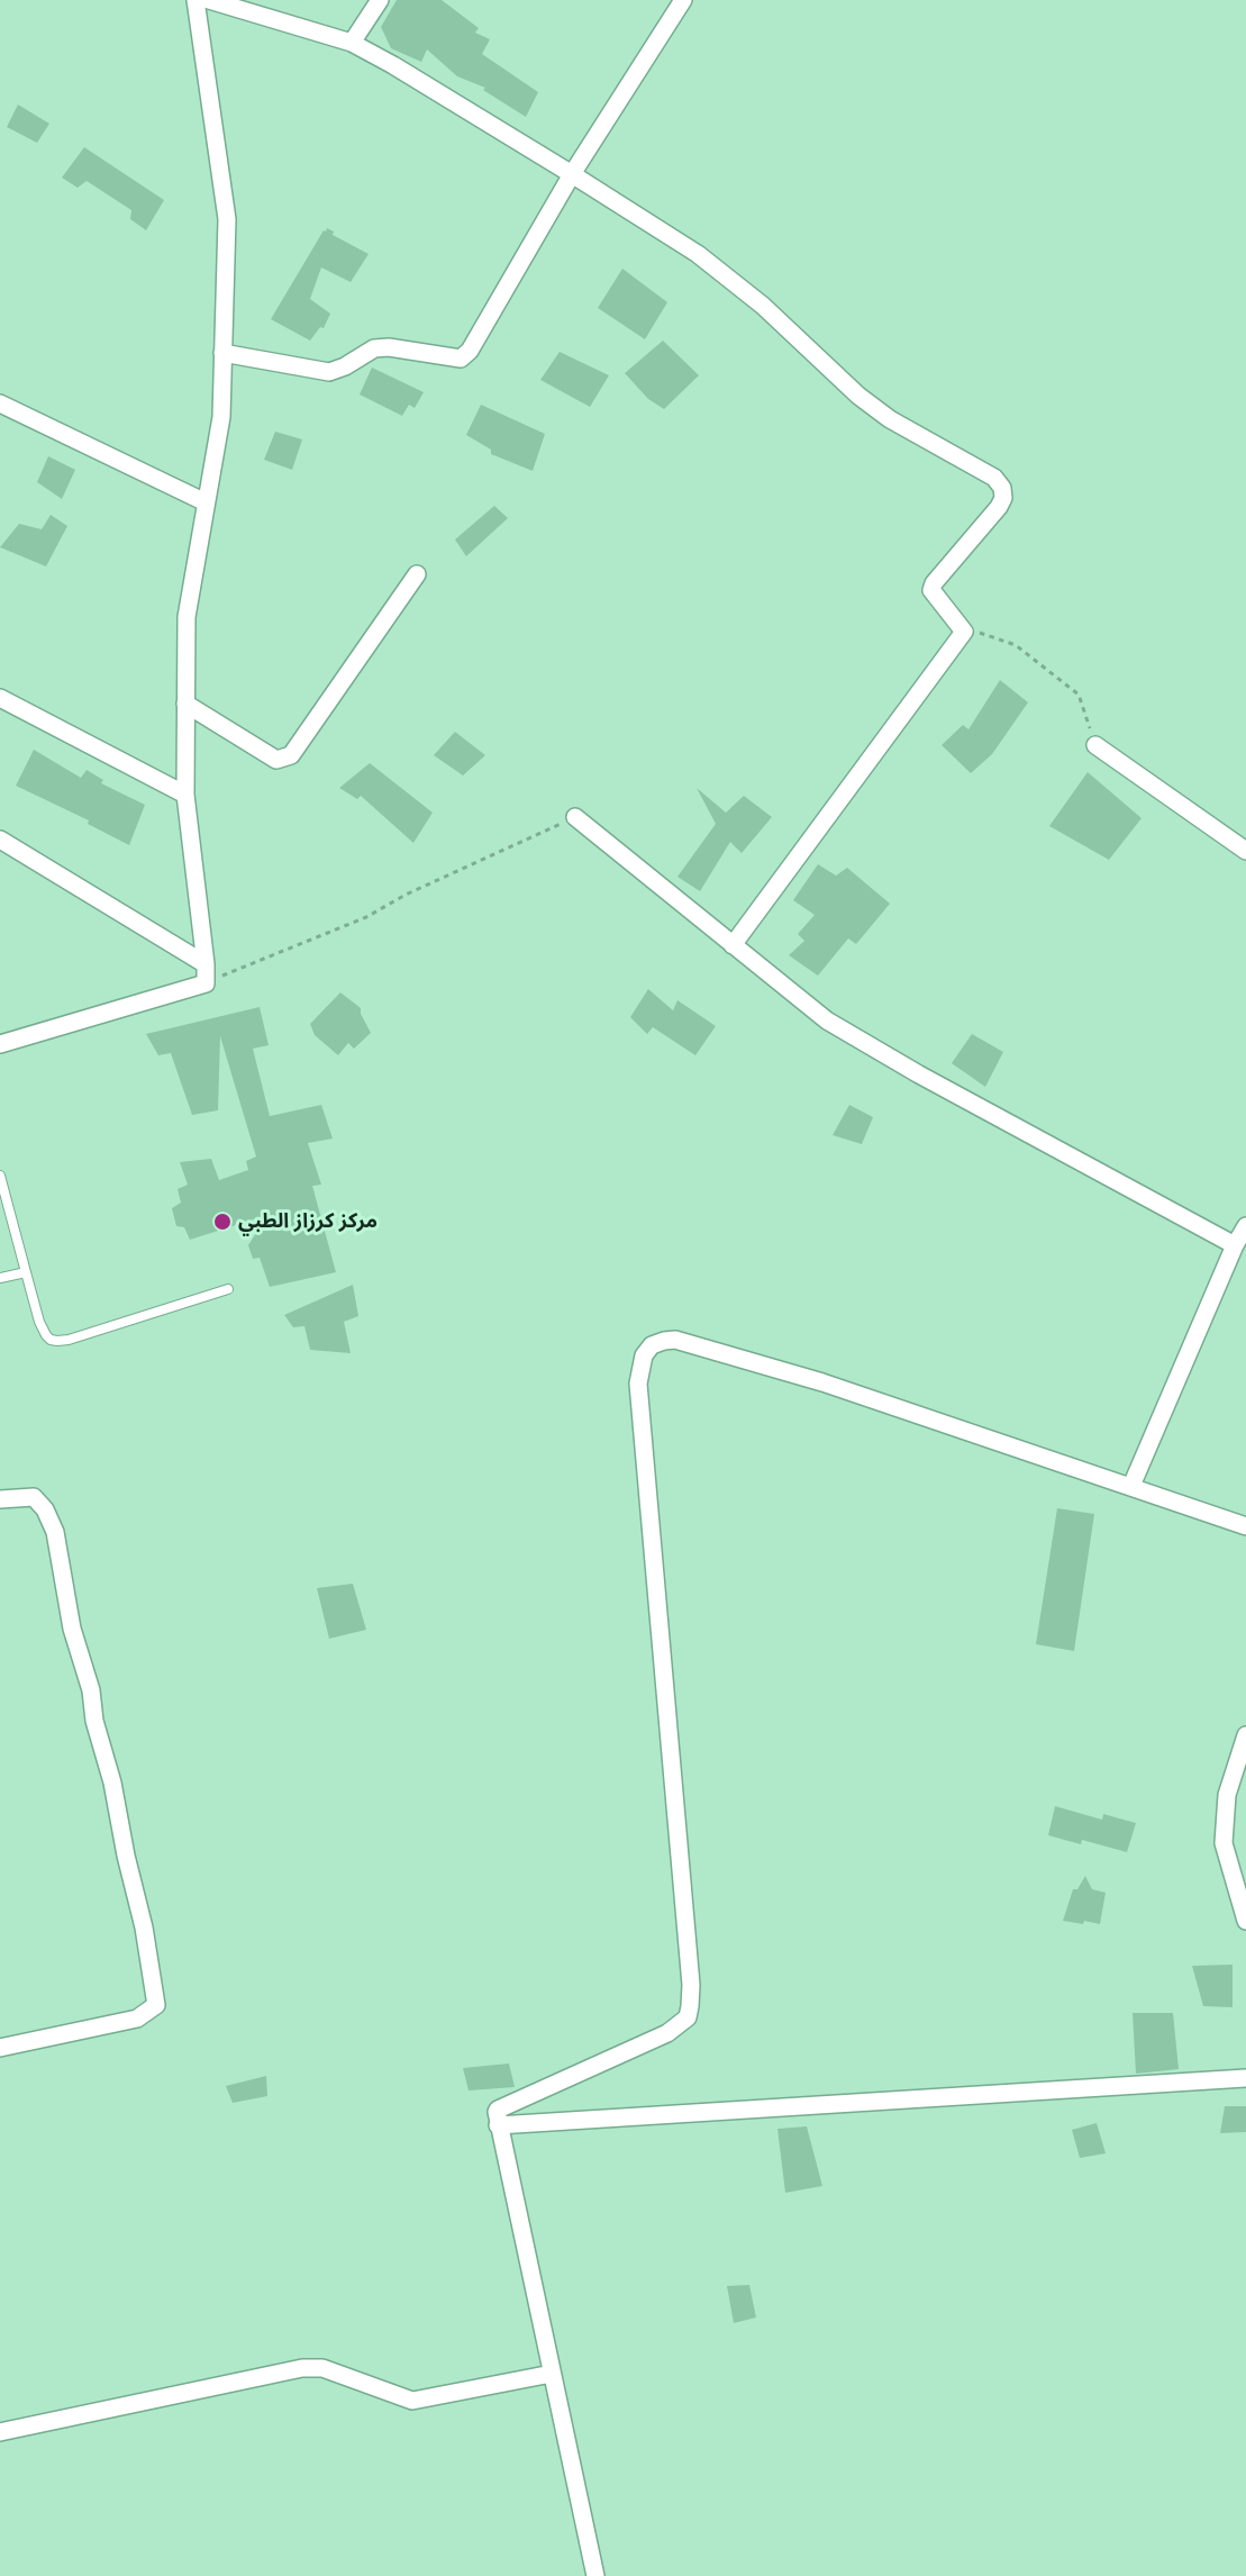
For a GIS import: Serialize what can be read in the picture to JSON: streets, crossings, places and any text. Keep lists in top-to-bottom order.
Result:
{
  "places": ["مركز كرزاز الطبي"]
}
